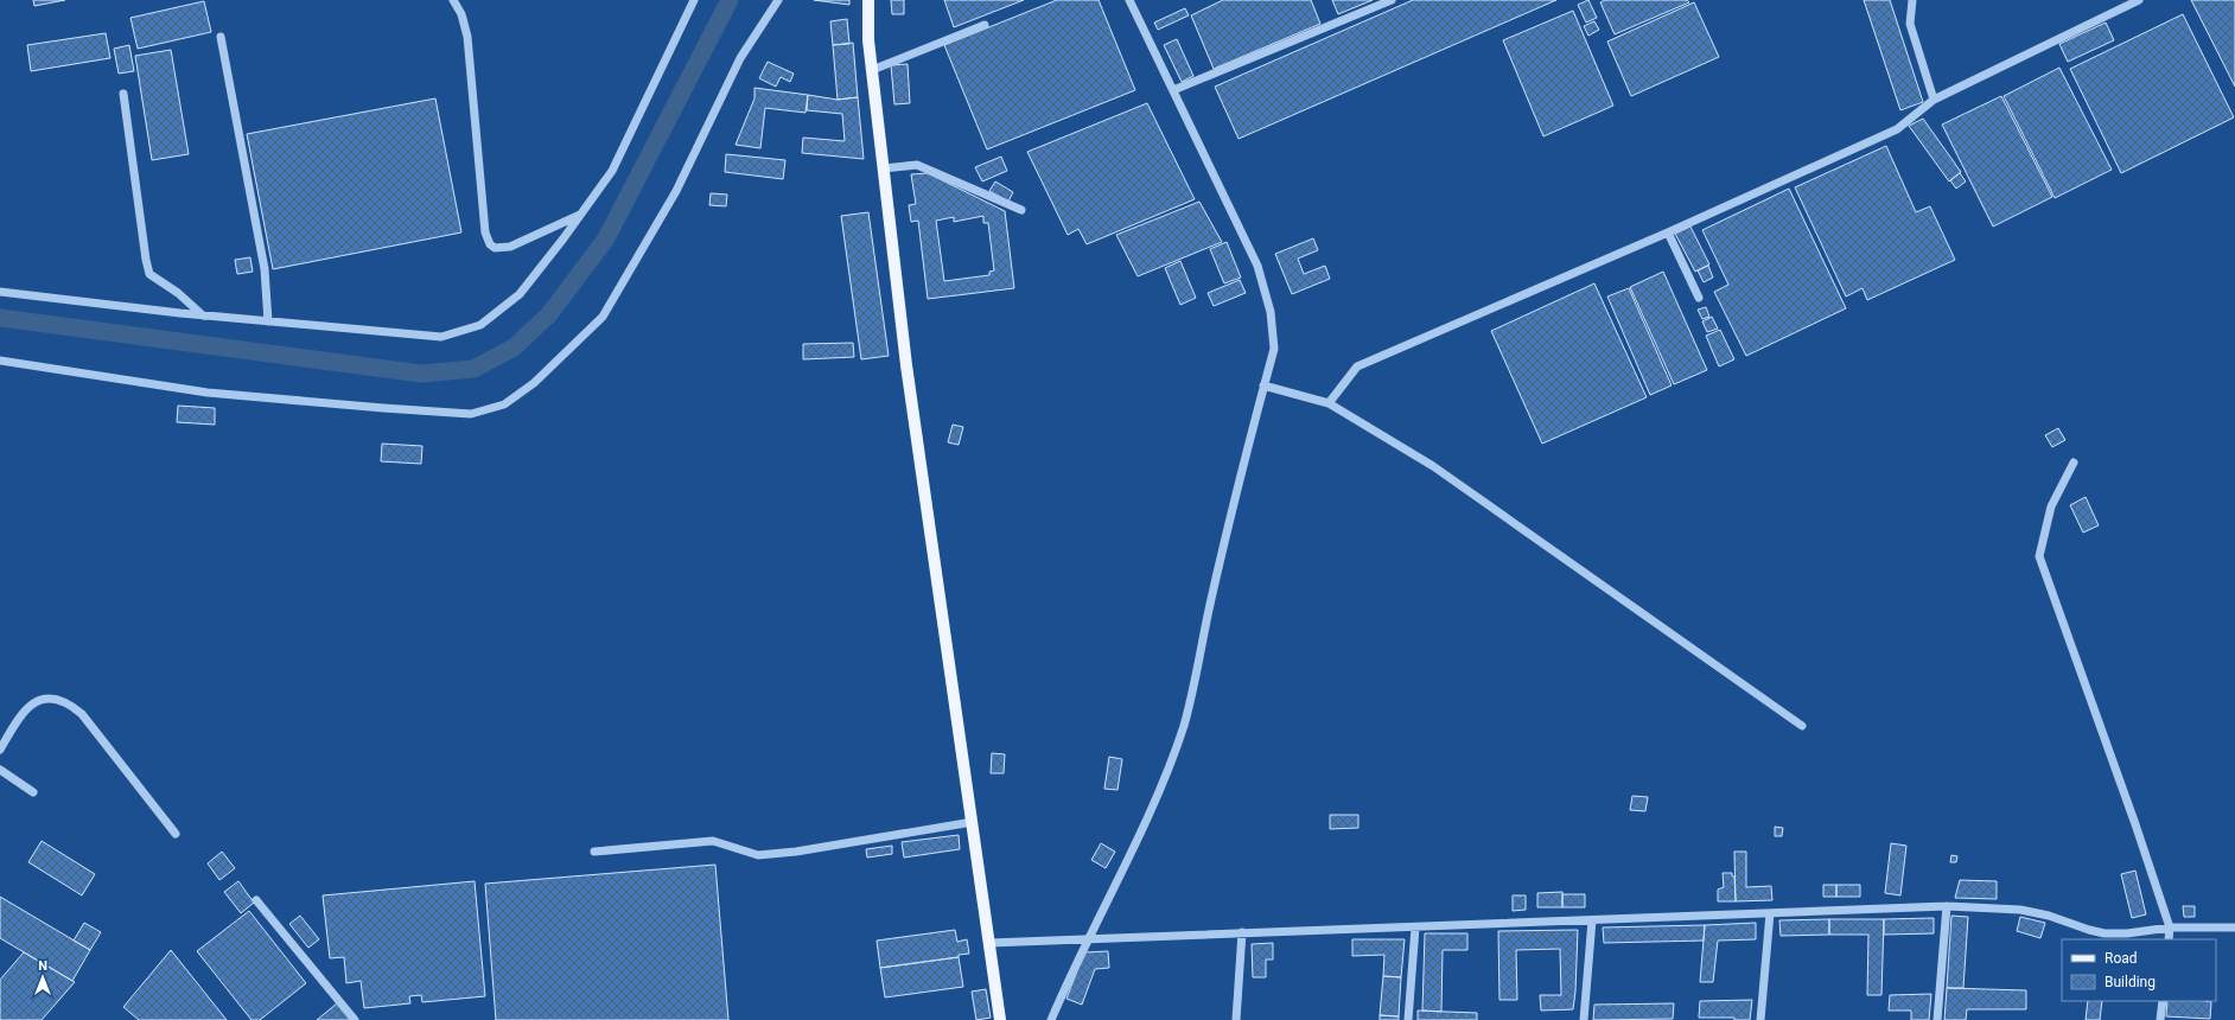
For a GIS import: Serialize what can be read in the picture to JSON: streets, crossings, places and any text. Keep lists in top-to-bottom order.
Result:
{
  "legend": ["Road", "Building"],
  "north": "top"
}
